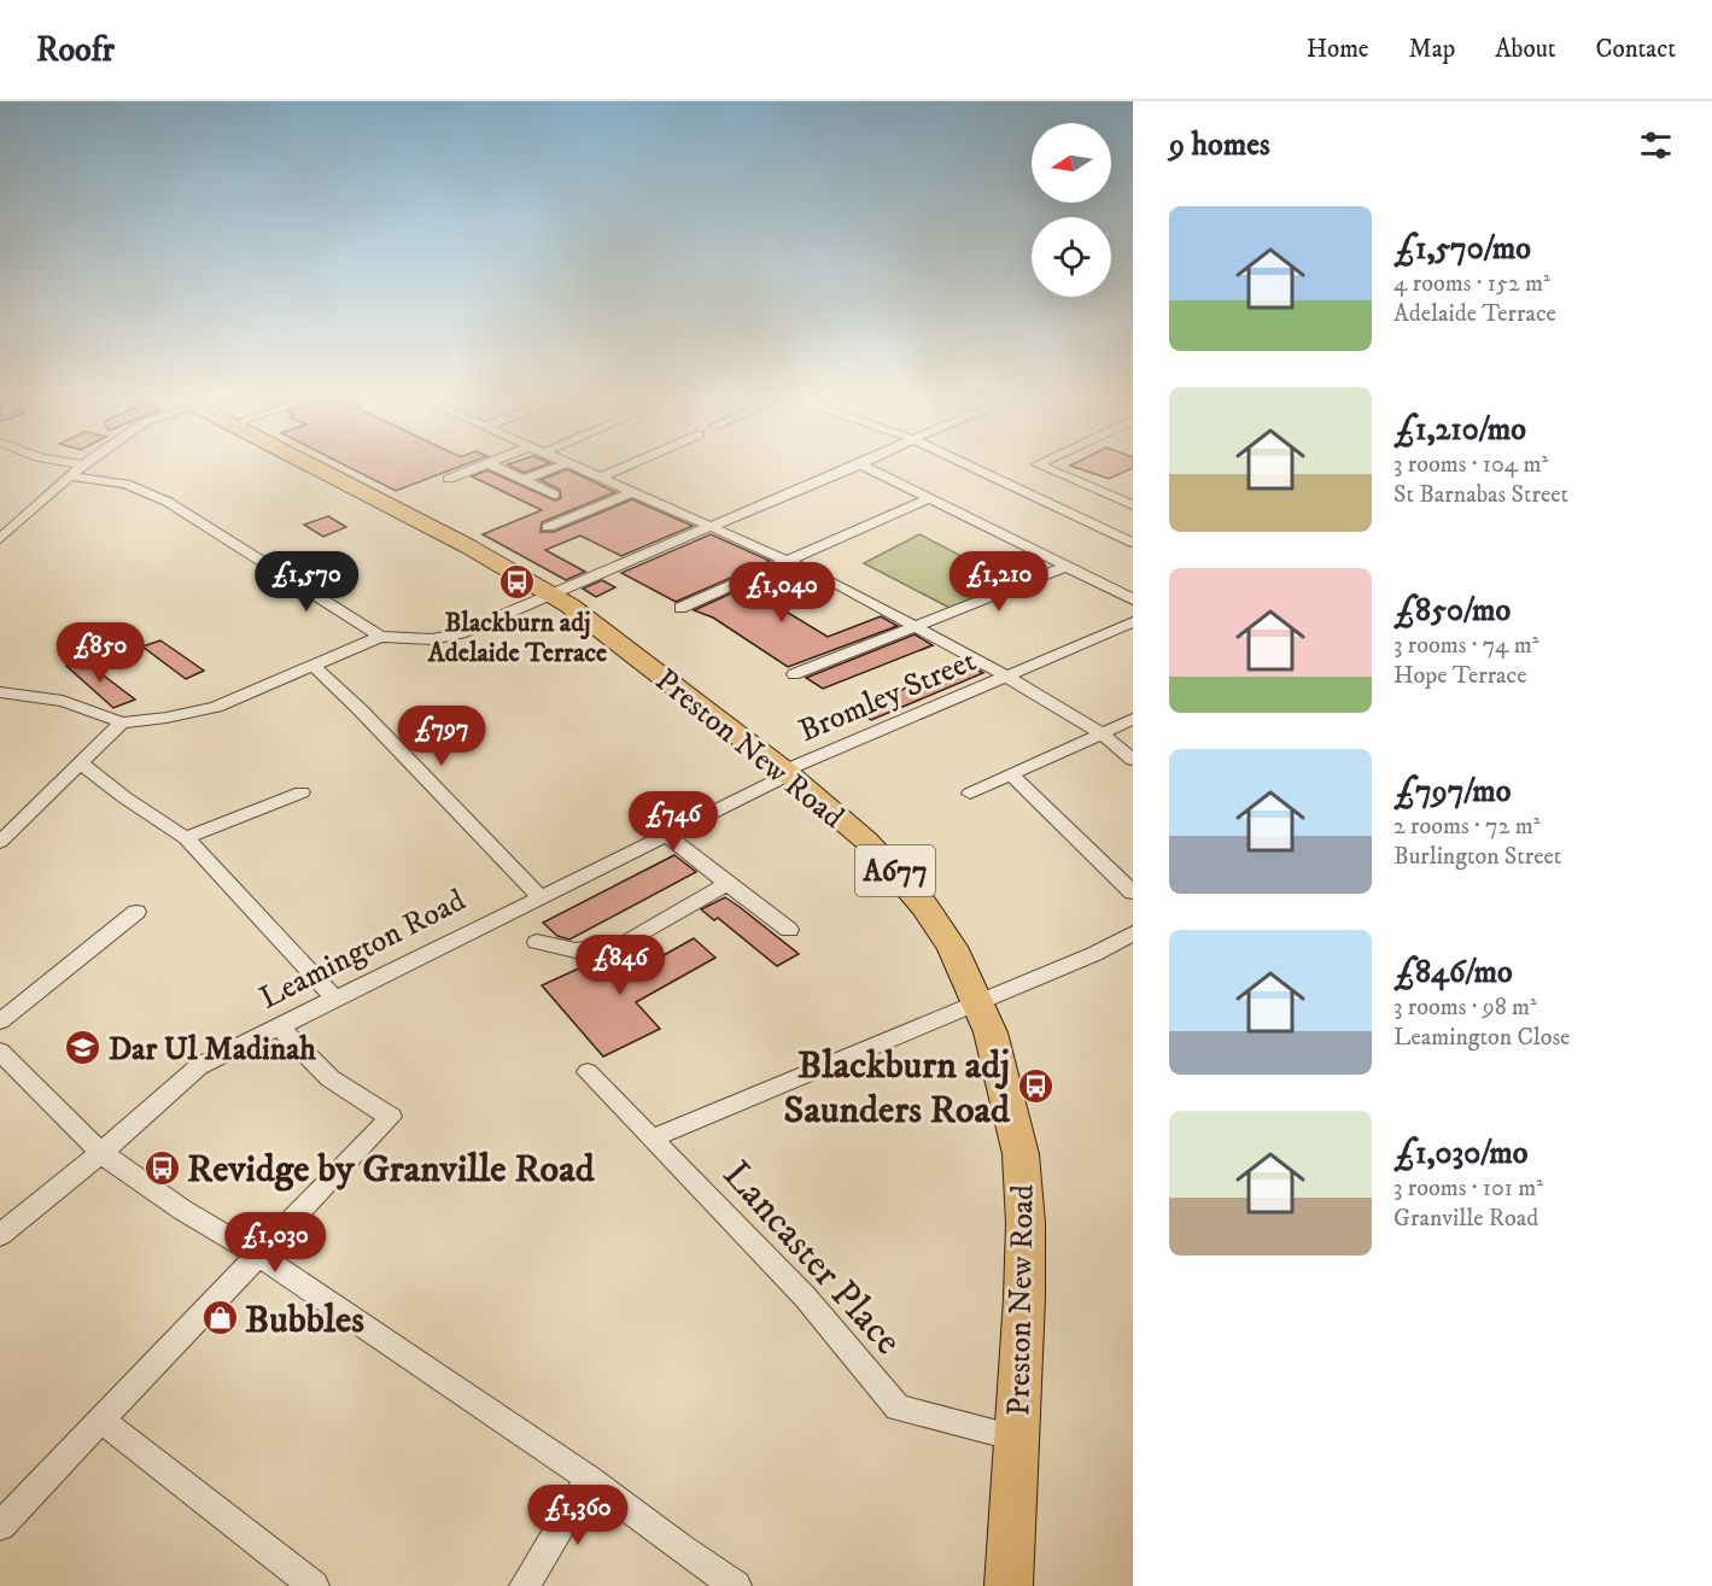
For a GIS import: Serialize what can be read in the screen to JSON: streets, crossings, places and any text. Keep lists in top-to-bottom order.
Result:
{
  "streets": {
    "highway": ["Preston New Road", "A677"],
    "street": ["Bromley Street", "Leamington Road", "Lancaster Place"]
  },
  "crossings": [
    ["Bromley Street", "Preston New Road"],
    ["Bromley Street", "Leamington Road"],
    ["Preston New Road", "Leamington Road"],
    ["Preston New Road", "Lancaster Place"]
  ],
  "places": {
    "bus stop": ["Blackburn adj Adelaide Terrace", "Blackburn adj Saunders Road", "Revidge by Granville Road"],
    "school or university": ["Dar Ul Madinah"],
    "shop": ["Bubbles"]
  },
  "north": "left",
  "page": {
    "header": "Roofr",
    "nav": [
      "Home",
      "Map",
      "About",
      "Contact"
    ],
    "heading": "9 homes",
    "list": [
      {
        "name": "£1,570/mo",
        "note": "4 rooms · 152 m² · Adelaide Terrace"
      },
      {
        "name": "£1,210/mo",
        "note": "3 rooms · 104 m² · St Barnabas Street"
      },
      {
        "name": "£850/mo",
        "note": "3 rooms · 74 m² · Hope Terrace"
      },
      {
        "name": "£797/mo",
        "note": "2 rooms · 72 m² · Burlington Street"
      },
      {
        "name": "£846/mo",
        "note": "3 rooms · 98 m² · Leamington Close"
      },
      {
        "name": "£1,030/mo",
        "note": "3 rooms · 101 m² · Granville Road"
      }
    ],
    "price": [
      "£1,570",
      "£1,210",
      "£1,040",
      "£850",
      "£797",
      "£746",
      "£846",
      "£1,030",
      "£1,360"
    ]
  }
}
